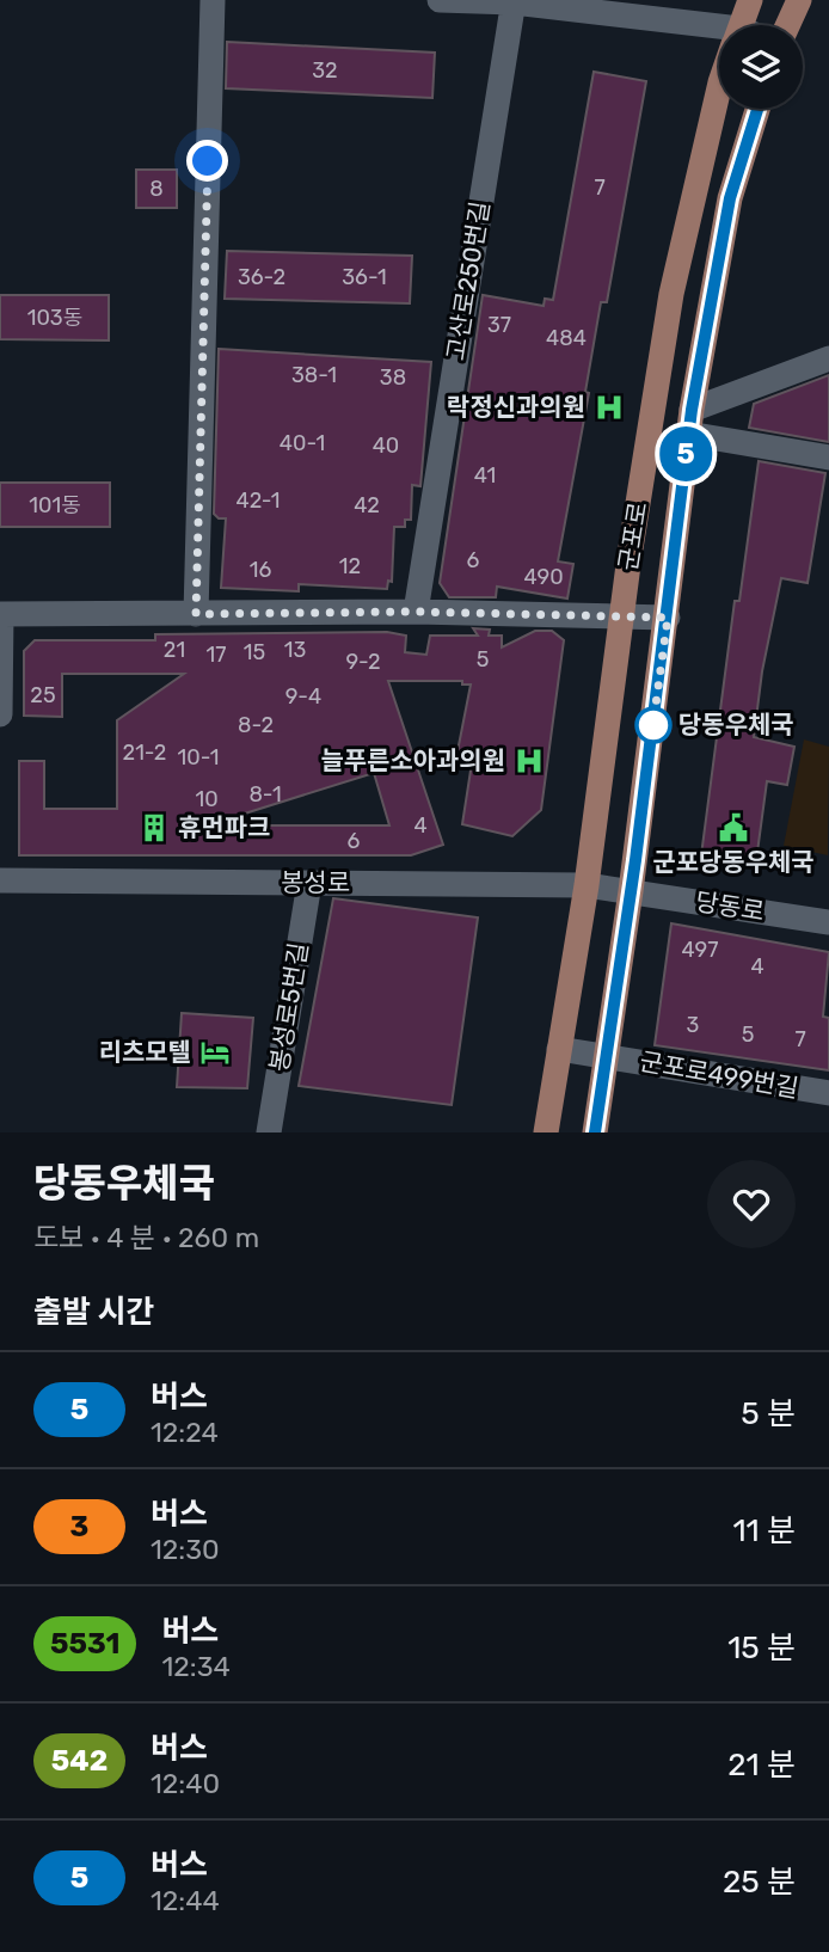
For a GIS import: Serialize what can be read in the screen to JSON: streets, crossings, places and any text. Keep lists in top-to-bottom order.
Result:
{
  "streets": {
    "main road": ["군포로"],
    "street": [
      "고산로250번길",
      "봉성로",
      "당동로",
      "봉성로5번길",
      "군포로499번길"
    ]
  },
  "crossings": [
    ["군포로", "봉성로"],
    ["군포로", "당동로"],
    ["군포로", "군포로499번길"],
    ["봉성로", "당동로"],
    ["봉성로", "봉성로5번길"]
  ],
  "places": {
    "hospital": ["락정신과의원", "늘푸른소아과의원"],
    "other": ["당동우체국"],
    "building": ["휴먼파크"],
    "public building": ["군포당동우체국"],
    "hotel": ["리츠모텔"]
  },
  "lines": ["bus line 5"],
  "house_numbers": [
    "32",
    "7",
    "8",
    "36-2",
    "36-1",
    "103동",
    "37",
    "484",
    "38-1",
    "38",
    "40-1",
    "40",
    "41",
    "42-1",
    "101동",
    "42",
    "6",
    "12",
    "16",
    "490",
    "21",
    "13",
    "15",
    "17",
    "5",
    "9-2",
    "25",
    "9-4",
    "8-2",
    "21-2",
    "10-1",
    "8-1",
    "10",
    "4",
    "6",
    "497",
    "4",
    "3",
    "5",
    "7"
  ],
  "page": {
    "on_map": "5",
    "heading": [
      ["당동우체국", "도보 · 4 분 · 260 m"],
      "출발 시간"
    ],
    "list": [
      {
        "mark": "5",
        "name": "버스",
        "note": "12:24",
        "value": "5 분"
      },
      {
        "mark": "3",
        "name": "버스",
        "note": "12:30",
        "value": "11 분"
      },
      {
        "mark": "5531",
        "name": "버스",
        "note": "12:34",
        "value": "15 분"
      },
      {
        "mark": "542",
        "name": "버스",
        "note": "12:40",
        "value": "21 분"
      },
      {
        "mark": "5",
        "name": "버스",
        "note": "12:44",
        "value": "25 분"
      }
    ]
  }
}
